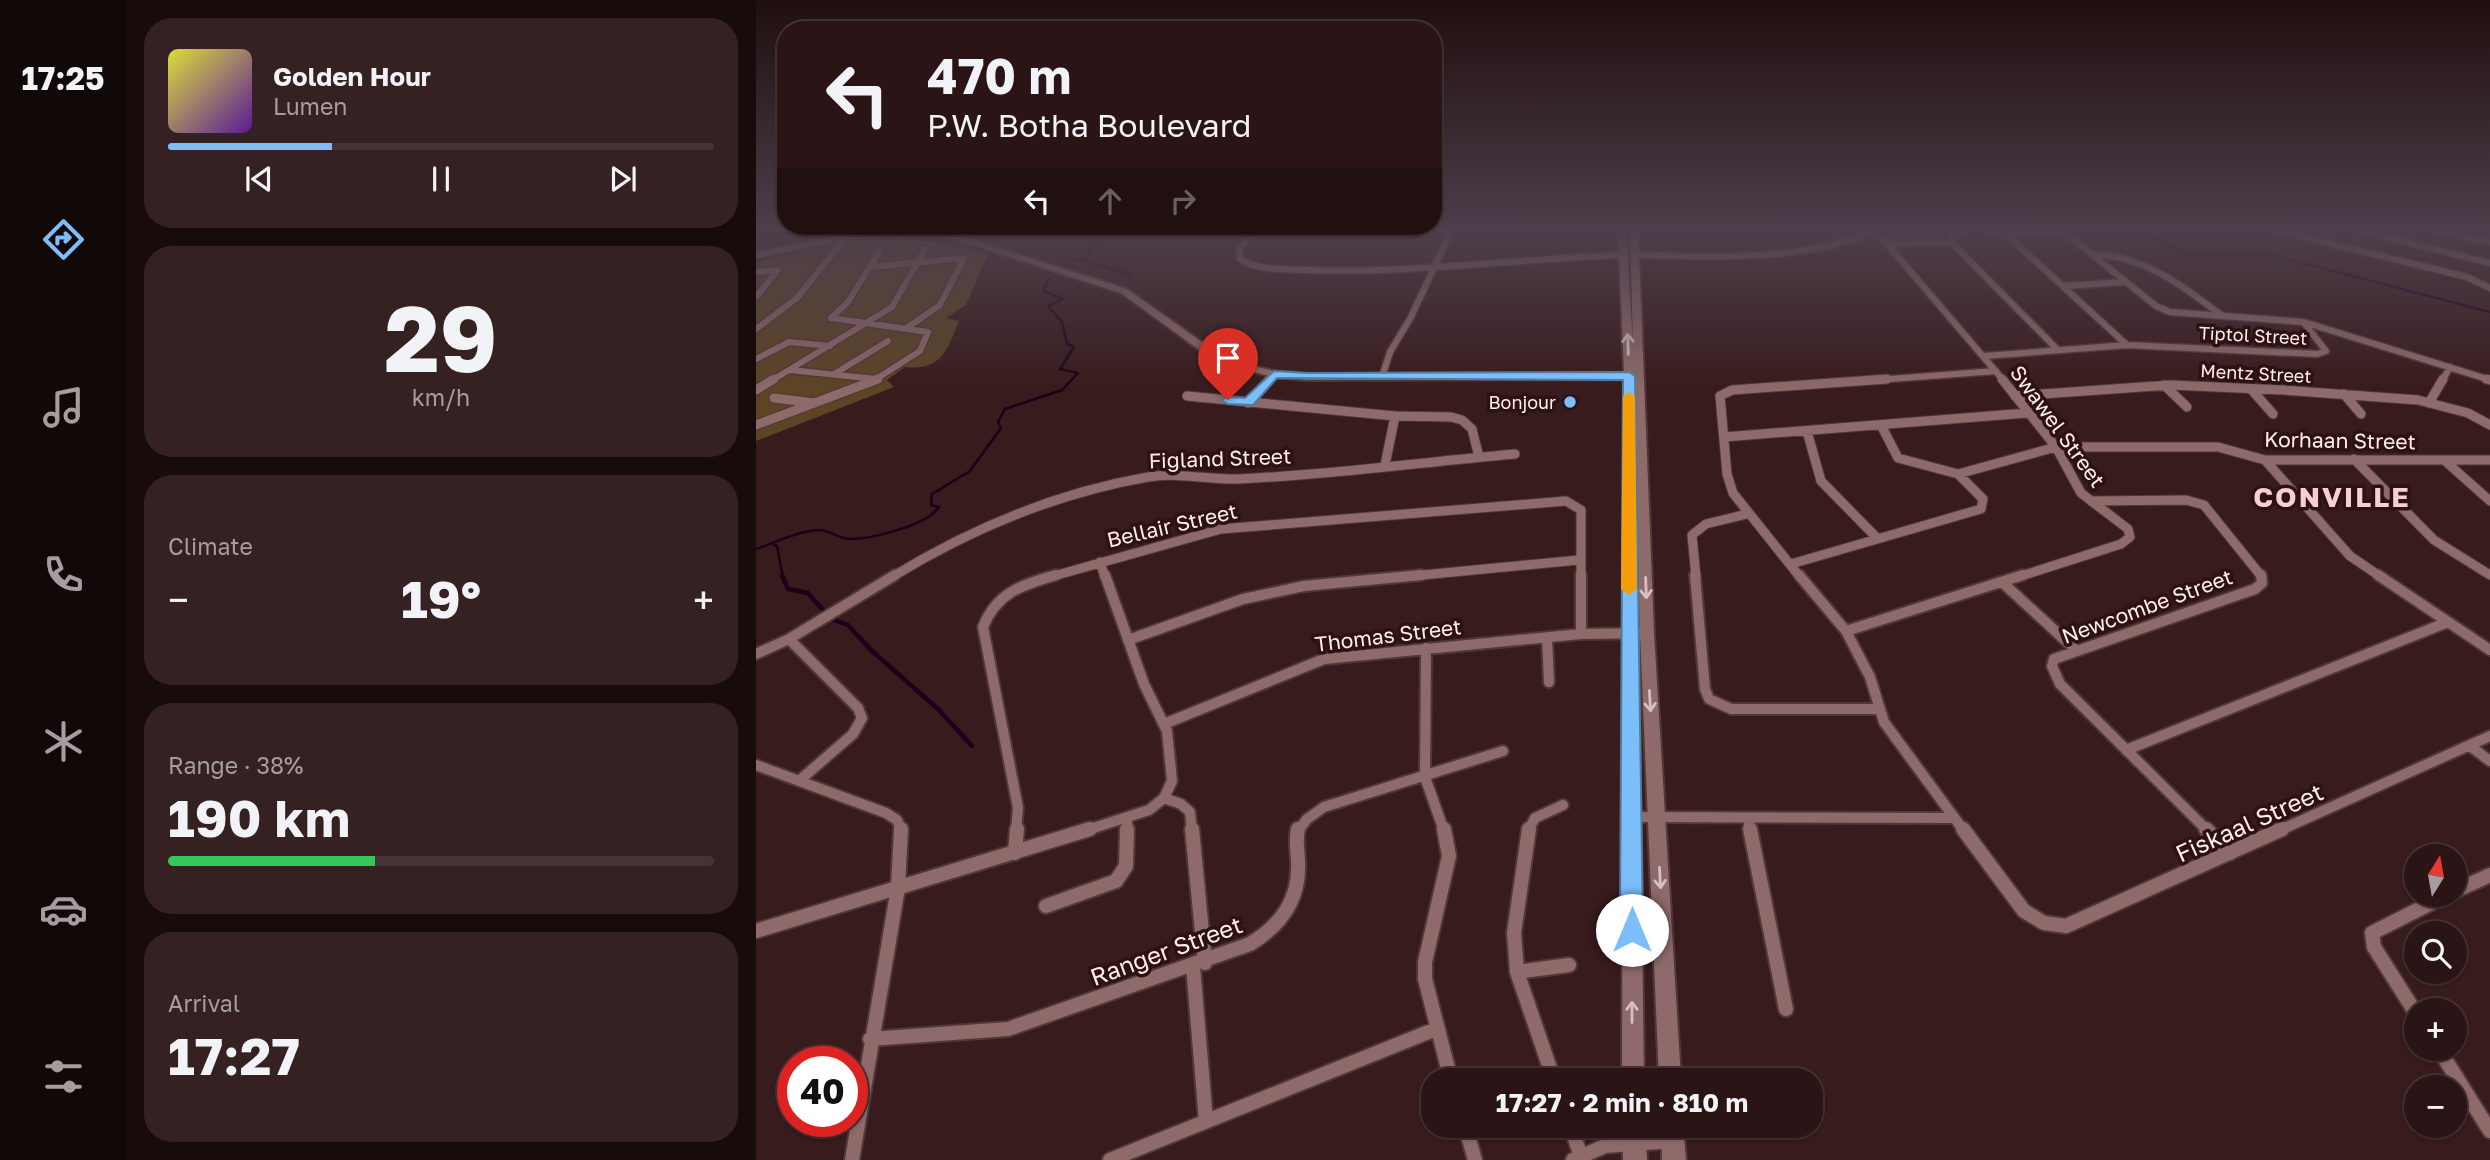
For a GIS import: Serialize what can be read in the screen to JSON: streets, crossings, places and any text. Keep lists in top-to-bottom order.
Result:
{
  "streets": {
    "street": [
      "Tiptol Street",
      "Mentz Street",
      "Swawel Street",
      "Korhaan Street",
      "Figland Street",
      "Bellair Street",
      "Newcombe Street",
      "Thomas Street",
      "Fiskaal Street",
      "Ranger Street"
    ]
  },
  "crossings": [
    ["Tiptol Street", "Swawel Street"],
    ["Mentz Street", "Swawel Street"],
    ["Swawel Street", "Korhaan Street"],
    ["Swawel Street", "Newcombe Street"],
    ["Bellair Street", "Thomas Street"],
    ["Newcombe Street", "Fiskaal Street"]
  ],
  "districts": ["CONVILLE"],
  "places": ["Bonjour"],
  "north": "top",
  "page": {
    "tabs": "17:25",
    "turn": ["470 m", "P.W. Botha Boulevard"],
    "song": ["Golden Hour", "Lumen"],
    "tile": [
      ["29", "km/h"],
      "Climate",
      ["Range · 38%", "190 km"],
      ["Arrival", "17:27"]
    ],
    "heat": ["−", "19°", "+"],
    "map_buttons": ["+", "−"],
    "limit": "40",
    "trip": "17:27 · 2 min · 810 m"
  }
}
